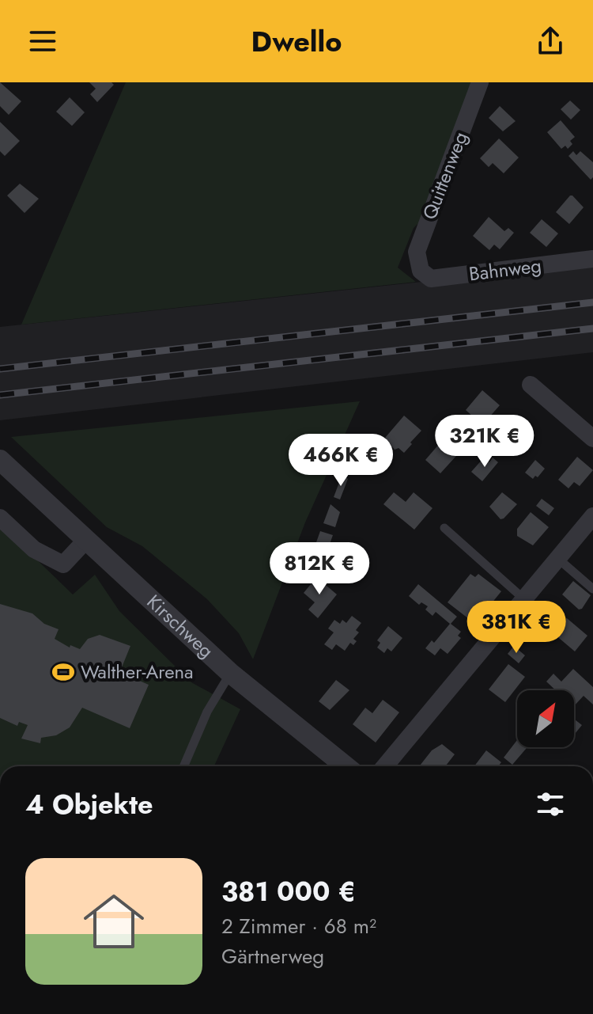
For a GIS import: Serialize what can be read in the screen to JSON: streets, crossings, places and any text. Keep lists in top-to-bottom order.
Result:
{
  "streets": {
    "street": ["Quittenweg", "Bahnweg", "Kirschweg"]
  },
  "crossings": [
    ["Quittenweg", "Bahnweg"]
  ],
  "places": {
    "sports": ["Walther-Arena"]
  },
  "north": "top right",
  "page": {
    "header": "Dwello",
    "price": [
      "321K €",
      "466K €",
      "812K €",
      "381K €"
    ],
    "heading": "4 Objekte",
    "list": [
      {
        "name": "381 000 €",
        "note": "2 Zimmer · 68 m² · Gärtnerweg"
      }
    ]
  }
}
